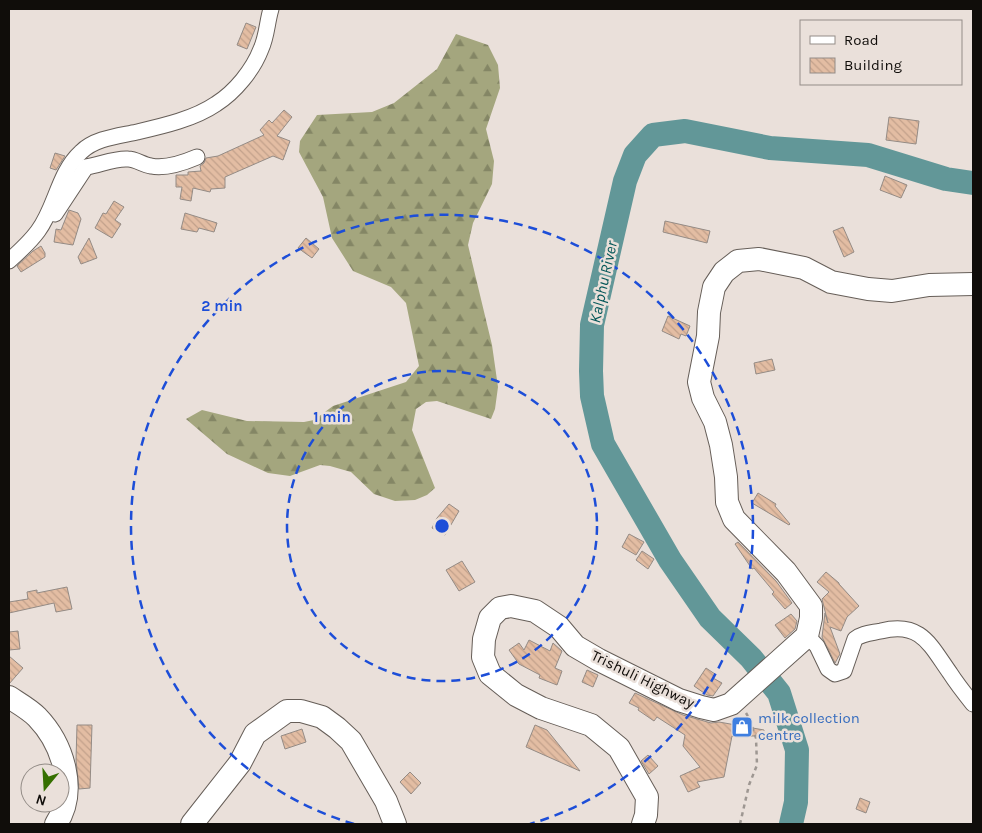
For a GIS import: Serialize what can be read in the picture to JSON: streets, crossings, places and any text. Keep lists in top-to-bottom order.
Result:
{
  "streets": {
    "street": ["Trishuli Highway"]
  },
  "water": ["Kalphu River"],
  "places": {
    "shop": ["milk collection centre"]
  },
  "legend": ["Road", "Building"],
  "north": "bottom",
  "rings": ["2 min", "1 min"]
}
